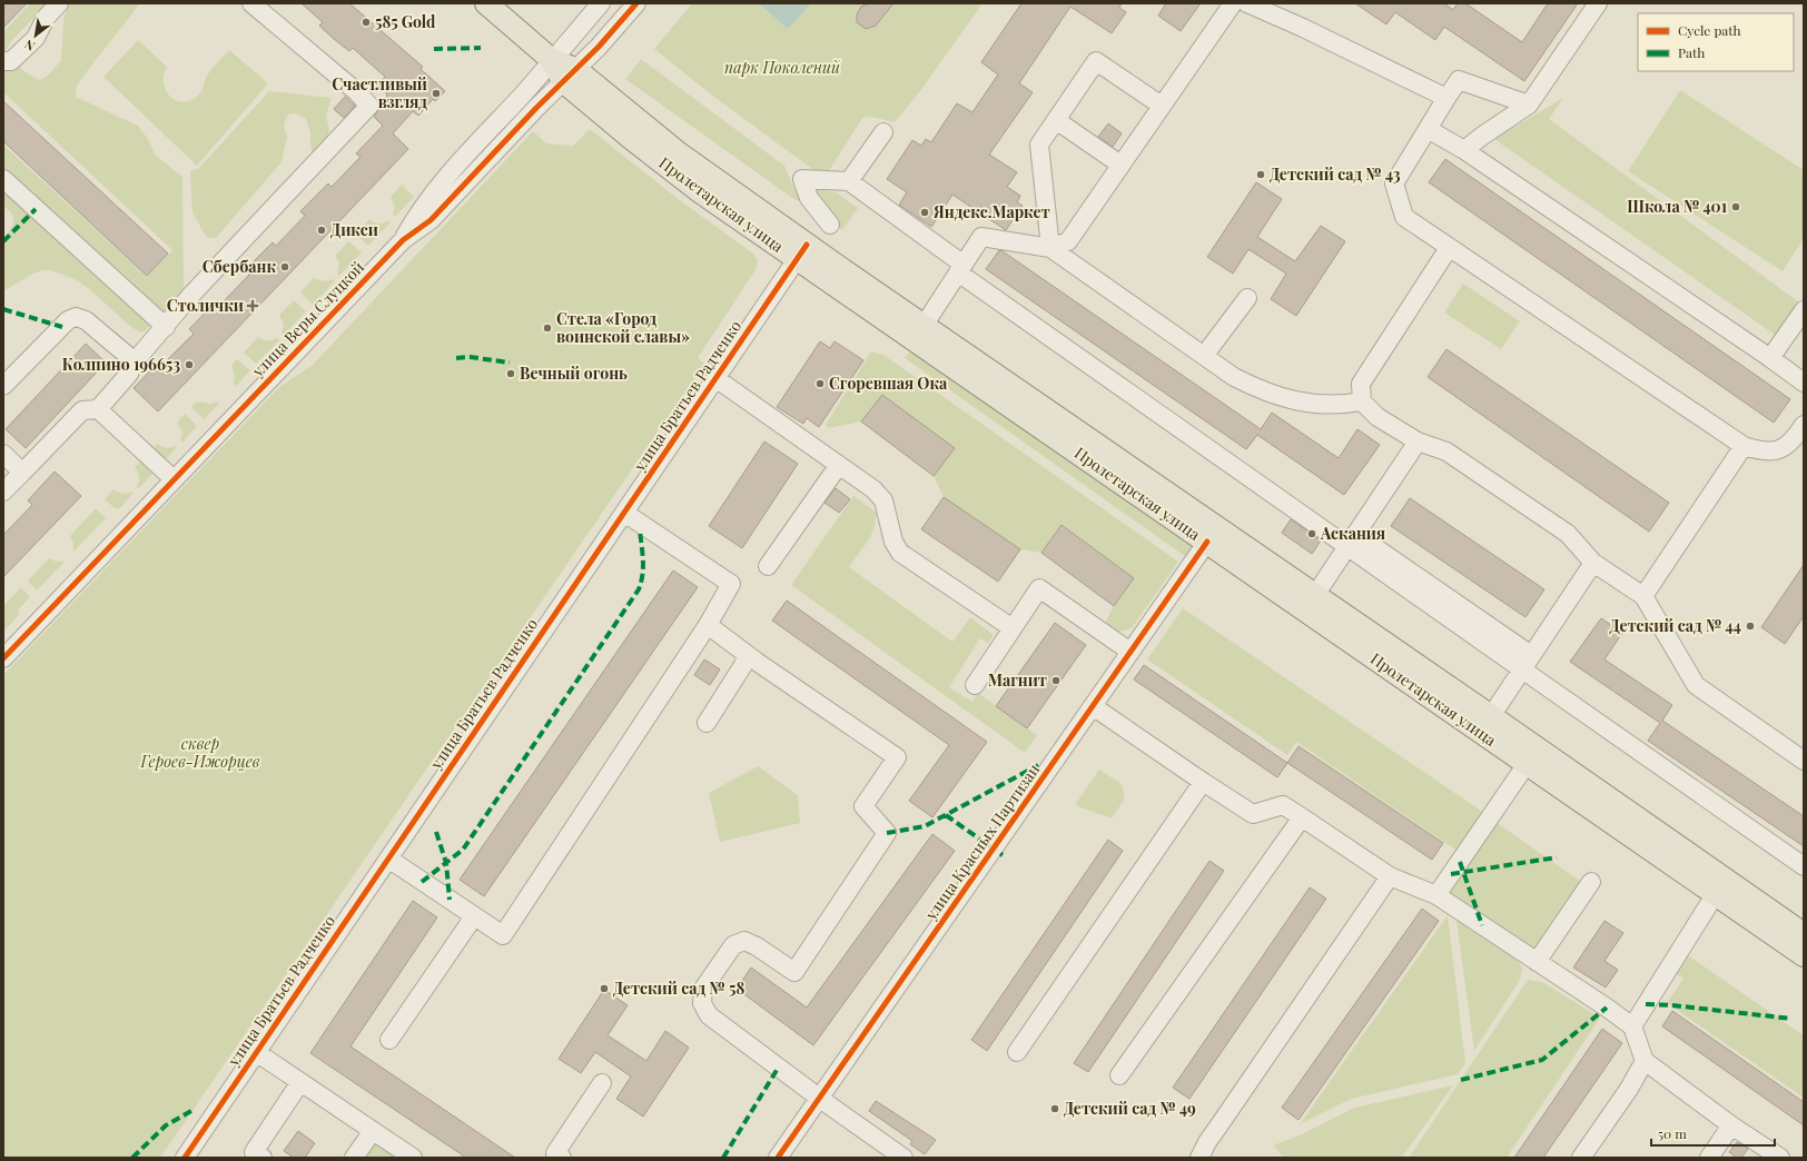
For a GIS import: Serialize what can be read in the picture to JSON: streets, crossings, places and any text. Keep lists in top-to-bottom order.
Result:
{
  "streets": {
    "main road": ["Пролетарская улица"],
    "street": ["улица Веры Слуцкой", "улица Братьев Радченко", "улица Красных Партизан"]
  },
  "crossings": [
    ["Пролетарская улица", "улица Веры Слуцкой"],
    ["Пролетарская улица", "улица Братьев Радченко"],
    ["Пролетарская улица", "улица Красных Партизан"]
  ],
  "parks": ["парк Поколений", "сквер Героев-Ижорцев"],
  "places": {
    "other": [
      "585 Gold",
      "Счастливый взгляд",
      "Детский сад № 43",
      "Школа № 401",
      "Яндекс.Маркет",
      "Дикси",
      "Сбербанк",
      "Стела «Город воинской славы»",
      "Колпино 196653",
      "Вечный огонь",
      "Сгоревшая Ока",
      "Аскания",
      "Детский сад № 44",
      "Магнит",
      "Детский сад № 58",
      "Детский сад № 49"
    ],
    "health": ["Столички"]
  },
  "legend": ["Cycle path", "Path"],
  "scale_bar": "50 m",
  "north": "bottom left"
}
